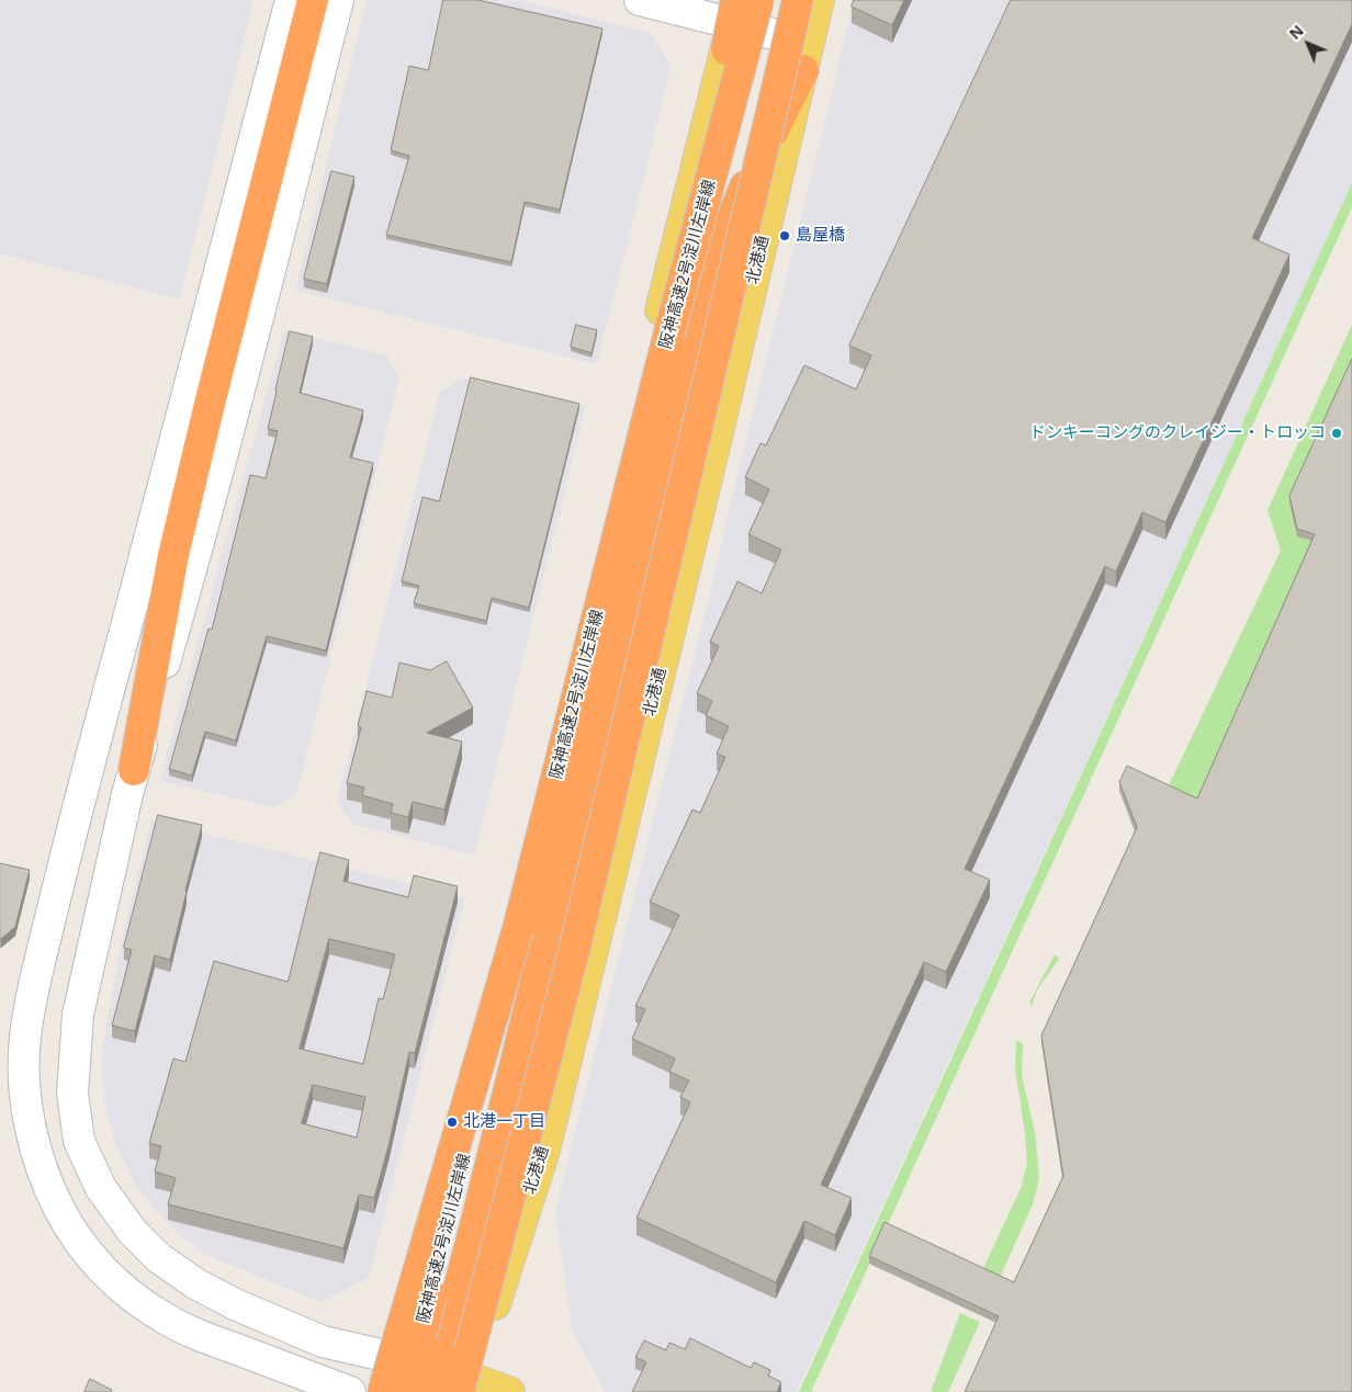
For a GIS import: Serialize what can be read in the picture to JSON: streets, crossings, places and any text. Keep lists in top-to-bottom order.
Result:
{
  "streets": {
    "highway": ["阪神高速2号淀川左岸線"],
    "main road": ["北港通"]
  },
  "places": ["島屋橋", "ドンキーコングのクレイジー・トロッコ", "北港一丁目"],
  "north": "top left"
}
